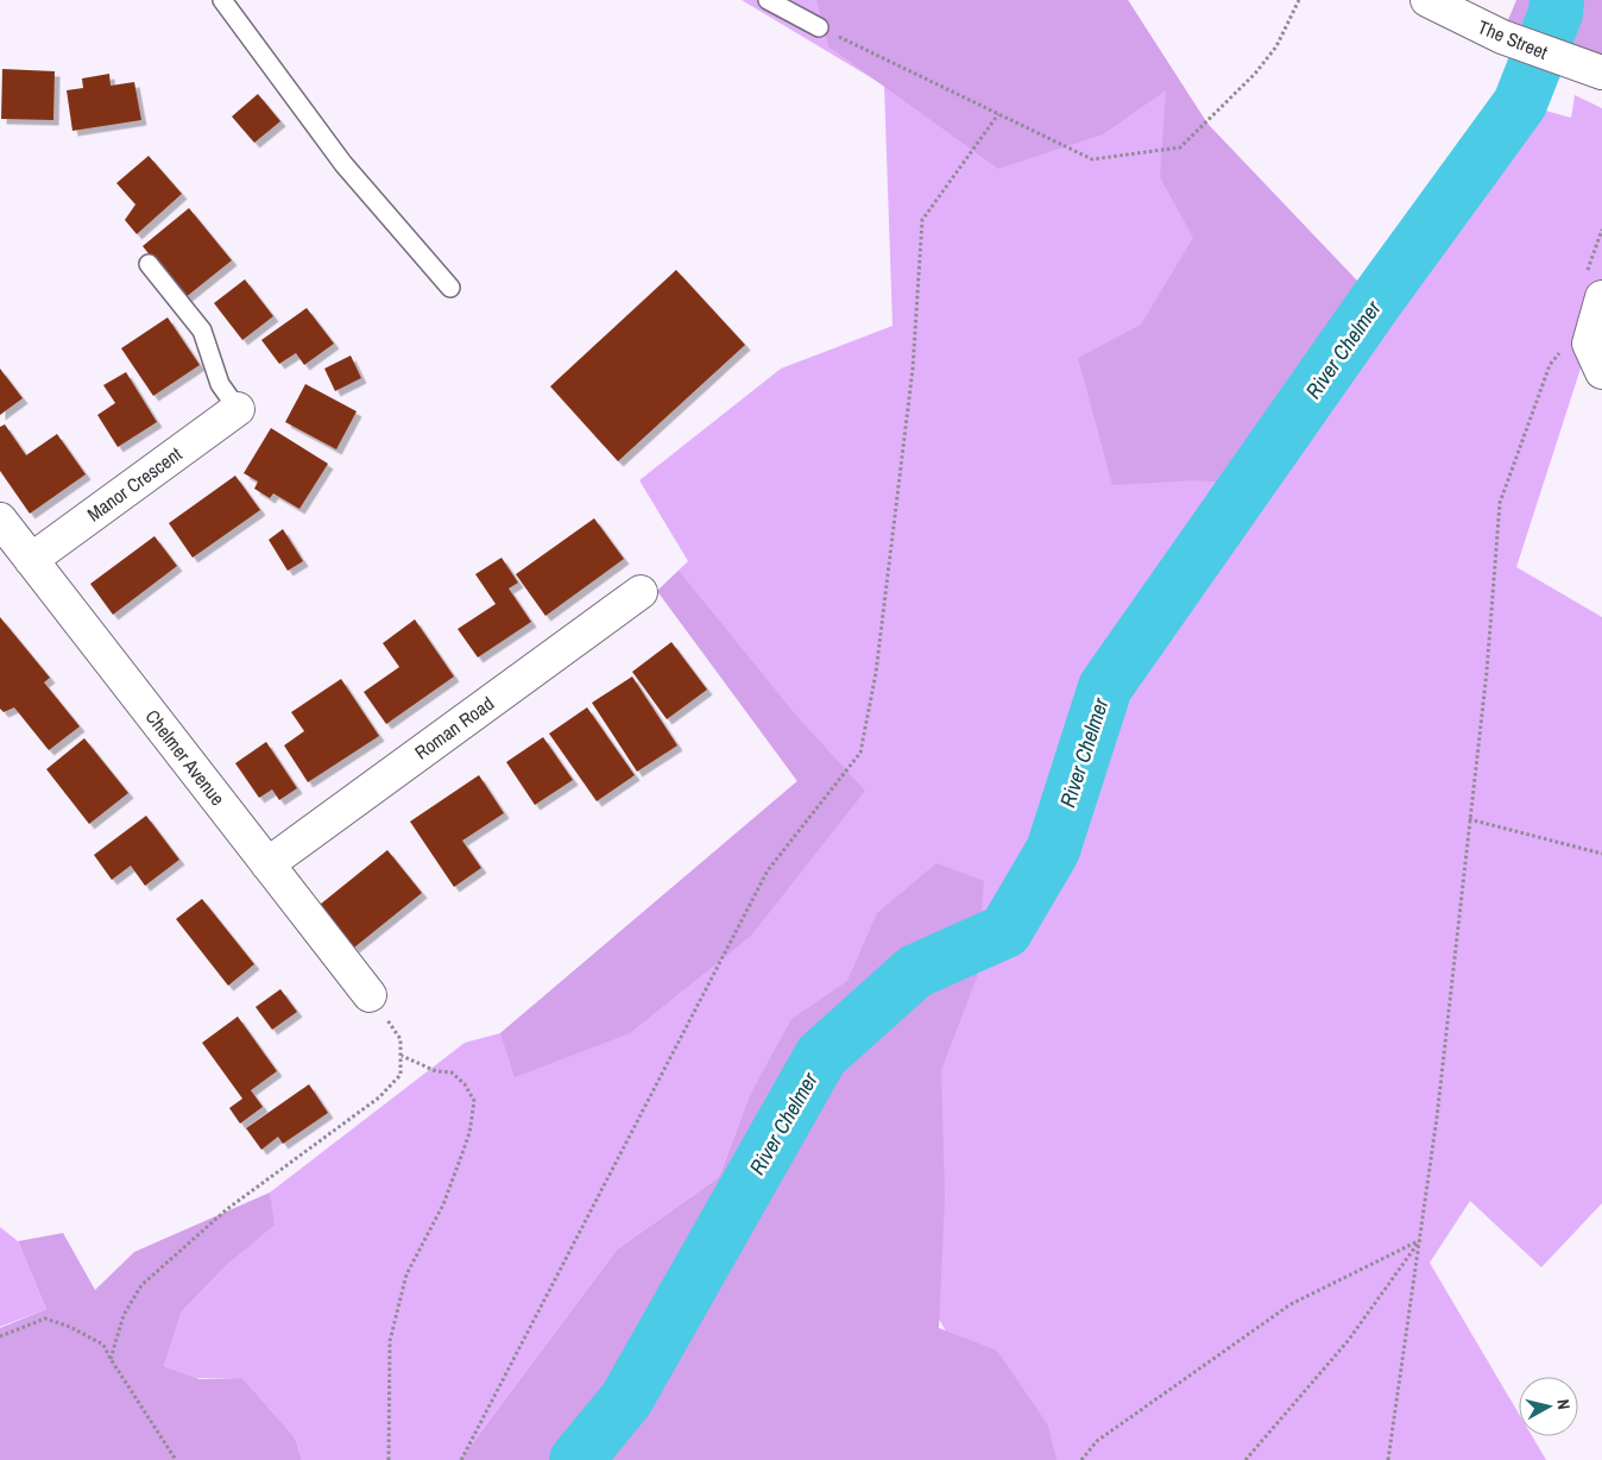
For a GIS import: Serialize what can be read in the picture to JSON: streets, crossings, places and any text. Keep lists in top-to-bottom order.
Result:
{
  "streets": {
    "street": [
      "The Street",
      "Manor Crescent",
      "Roman Road",
      "Chelmer Avenue"
    ]
  },
  "crossings": [
    ["Manor Crescent", "Chelmer Avenue"],
    ["Roman Road", "Chelmer Avenue"]
  ],
  "water": ["River Chelmer"],
  "north": "right"
}
